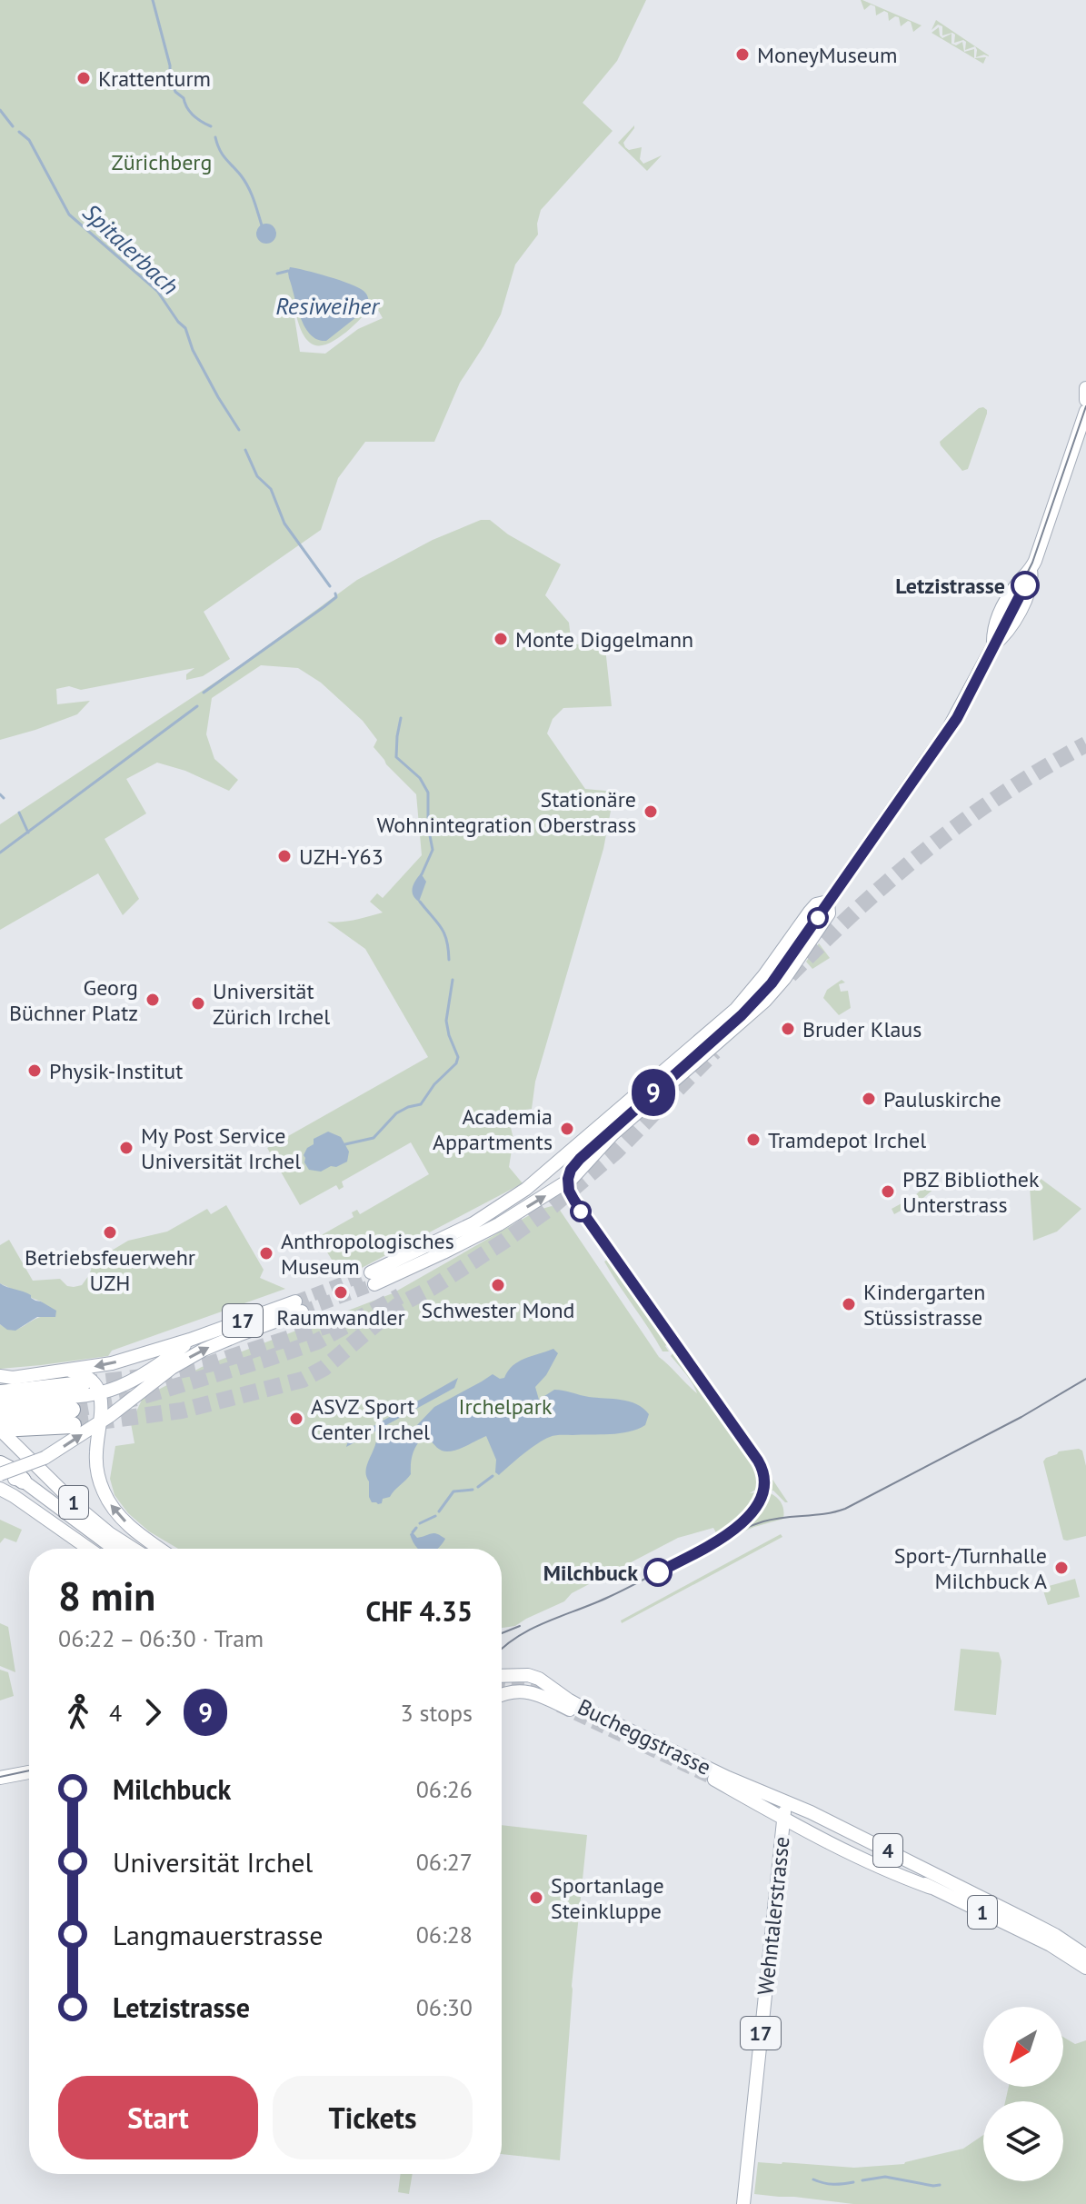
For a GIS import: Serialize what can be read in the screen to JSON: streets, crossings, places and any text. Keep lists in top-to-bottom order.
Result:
{
  "streets": {
    "main road": [
      "17",
      "1",
      "Bucheggstrasse",
      "4",
      "Wehntalerstrasse"
    ]
  },
  "crossings": [
    ["1", "4"],
    ["Bucheggstrasse", "4"],
    ["Bucheggstrasse", "Wehntalerstrasse"],
    ["4", "Wehntalerstrasse"]
  ],
  "water": ["Spitalerbach", "Resiweiher"],
  "parks": ["Zürichberg", "Irchelpark"],
  "places": [
    "MoneyMuseum",
    "Krattenturm",
    "Letzistrasse",
    "Monte Diggelmann",
    "Stationäre Wohnintegration Oberstrass",
    "UZH-Y63",
    "Georg Büchner Platz",
    "Universität Zürich Irchel",
    "Bruder Klaus",
    "Physik-Institut",
    "Pauluskirche",
    "Academia Appartments",
    "Tramdepot Irchel",
    "My Post Service Universität Irchel",
    "PBZ Bibliothek Unterstrass",
    "Betriebsfeuerwehr UZH",
    "Anthropologisches Museum",
    "Schwester Mond",
    "Raumwandler",
    "Kindergarten Stüssistrasse",
    "ASVZ Sport Center Irchel",
    "Sport-/Turnhalle Milchbuck A",
    "Milchbuck",
    "Sportanlage Steinkluppe"
  ],
  "lines": ["tram line 9"],
  "north": "bottom left",
  "page": {
    "on_map": "9",
    "heading": ["8 min", "06:22 – 06:30 · Tram", "CHF 4.35"],
    "legs": ["4", "9", "3 stops"],
    "list": [
      {
        "name": "Milchbuck",
        "value": "06:26"
      },
      {
        "name": "Universität Irchel",
        "value": "06:27"
      },
      {
        "name": "Langmauerstrasse",
        "value": "06:28"
      },
      {
        "name": "Letzistrasse",
        "value": "06:30"
      }
    ],
    "buttons": ["Start", "Tickets"]
  }
}
